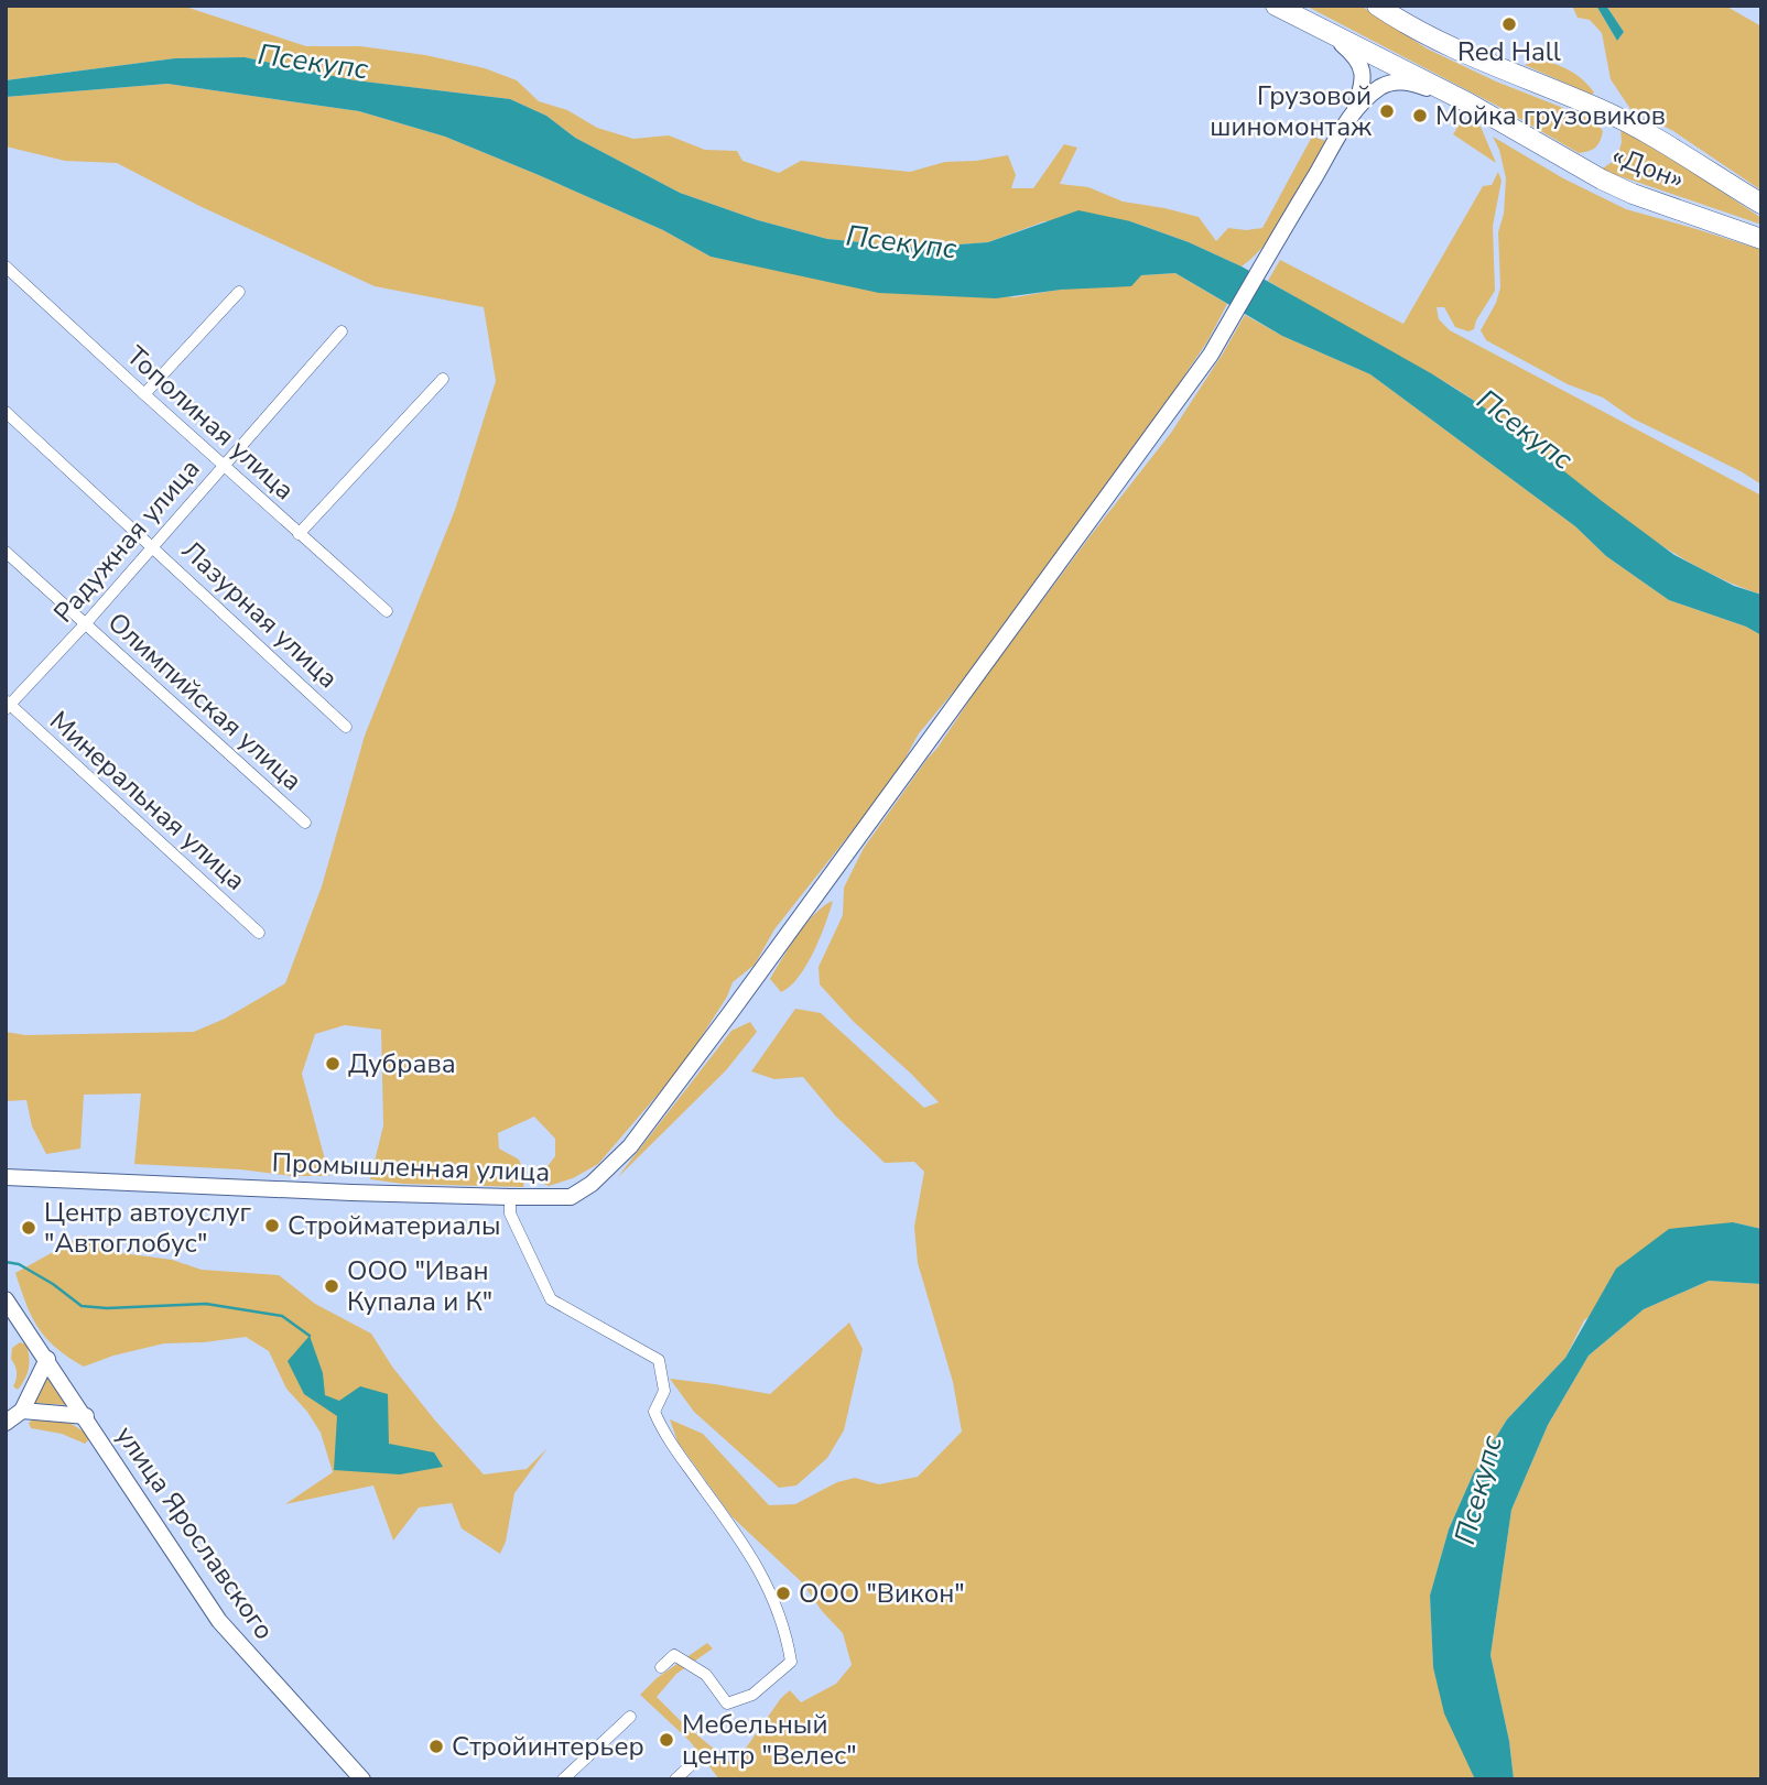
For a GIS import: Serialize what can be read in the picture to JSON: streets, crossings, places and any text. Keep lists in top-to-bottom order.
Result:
{
  "streets": {
    "highway": ["«Дон»"],
    "main road": ["Промышленная улица", "улица Ярославского"],
    "street": [
      "Тополиная улица",
      "Радужная улица",
      "Лазурная улица",
      "Олимпийская улица",
      "Минеральная улица"
    ]
  },
  "crossings": [
    ["Тополиная улица", "Радужная улица"],
    ["Радужная улица", "Лазурная улица"],
    ["Радужная улица", "Олимпийская улица"],
    ["Радужная улица", "Минеральная улица"]
  ],
  "water": ["Псекупс"],
  "places": [
    "Red Hall",
    "Грузовой шиномонтаж",
    "Мойка грузовиков",
    "Дубрава",
    "Стройматериалы",
    "Центр автоуслуг \"Автоглобус\"",
    "ООО \"Иван Купала и К\"",
    "ООО \"Викон\"",
    "Мебельный центр \"Велес\"",
    "Стройинтерьер"
  ]
}
